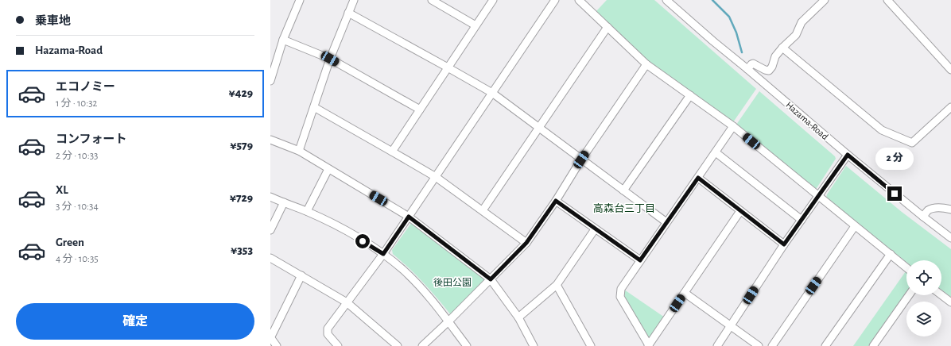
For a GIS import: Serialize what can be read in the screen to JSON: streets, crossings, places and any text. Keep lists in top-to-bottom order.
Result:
{
  "streets": {
    "street": ["Hazama-Road"]
  },
  "districts": ["高森台三丁目"],
  "parks": ["後田公園"],
  "page": {
    "banner": ["乗車地", "Hazama-Road"],
    "list": [
      {
        "name": "エコノミー",
        "note": "1 分 · 10:32",
        "value": "¥429"
      },
      {
        "name": "コンフォート",
        "note": "2 分 · 10:33",
        "value": "¥579"
      },
      {
        "name": "XL",
        "note": "3 分 · 10:34",
        "value": "¥729"
      },
      {
        "name": "Green",
        "note": "4 分 · 10:35",
        "value": "¥353"
      }
    ],
    "bubble": "2 分",
    "buttons": "確定"
  }
}
